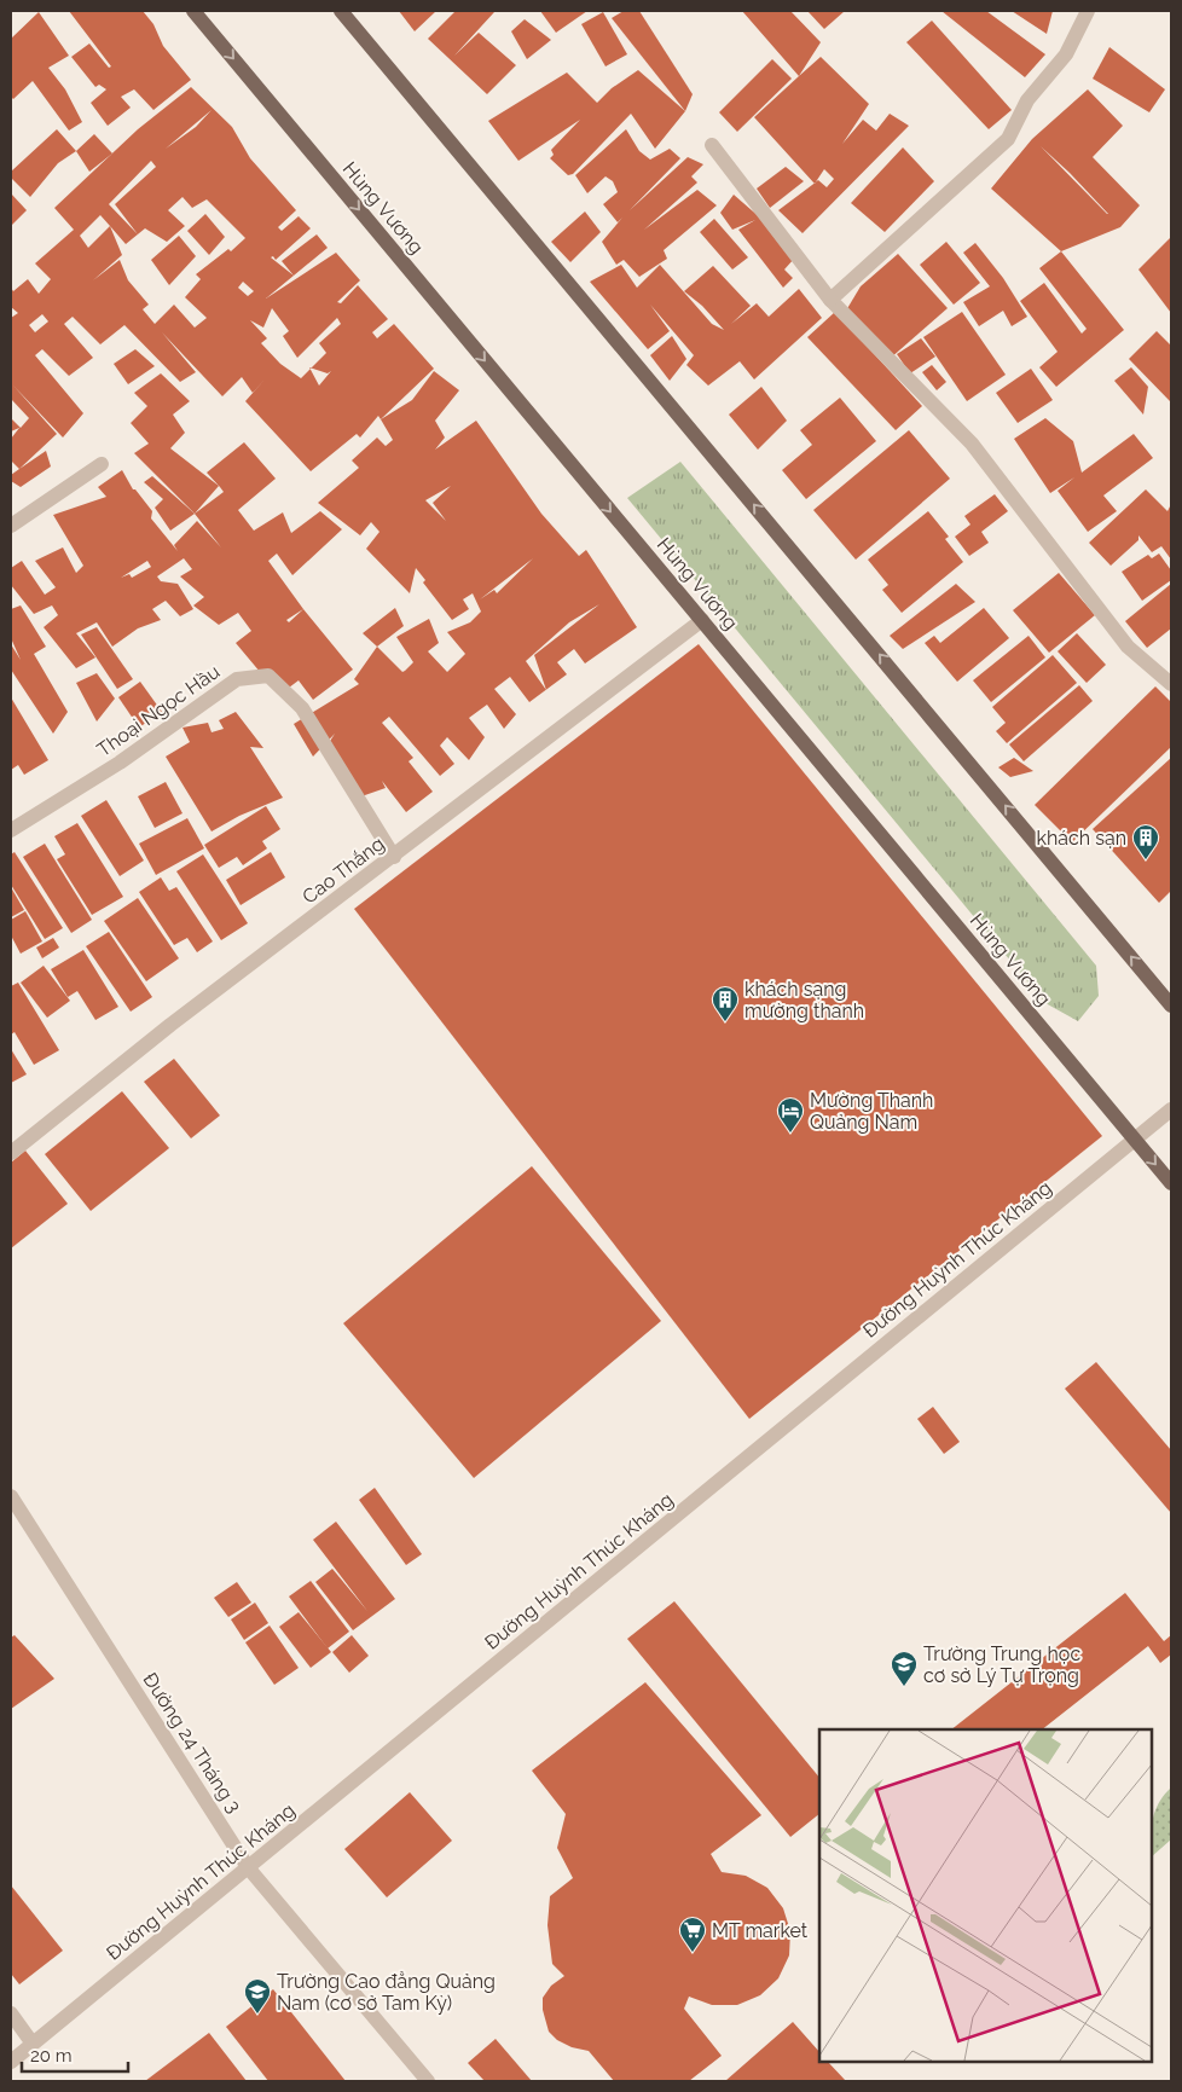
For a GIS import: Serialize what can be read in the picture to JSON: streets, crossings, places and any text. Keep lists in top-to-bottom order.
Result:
{
  "streets": {
    "main road": ["Hùng Vương"],
    "street": [
      "Thoại Ngọc Hầu",
      "Cao Thắng",
      "Đường Huỳnh Thúc Kháng",
      "Đường 24 Tháng 3"
    ]
  },
  "crossings": [
    ["Hùng Vương", "Cao Thắng"],
    ["Hùng Vương", "Đường Huỳnh Thúc Kháng"],
    ["Thoại Ngọc Hầu", "Cao Thắng"],
    ["Đường Huỳnh Thúc Kháng", "Đường 24 Tháng 3"]
  ],
  "places": {
    "building": ["khách sạn", "khách sạng mường thanh"],
    "hotel": ["Mường Thanh Quảng Nam"],
    "school or university": ["Trường Trung học cơ sở Lý Tự Trọng", "Trường Cao đẳng Quảng Nam (cơ sở Tam Kỳ)"],
    "supermarket": ["MT market"]
  },
  "scale_bar": "20 m"
}
